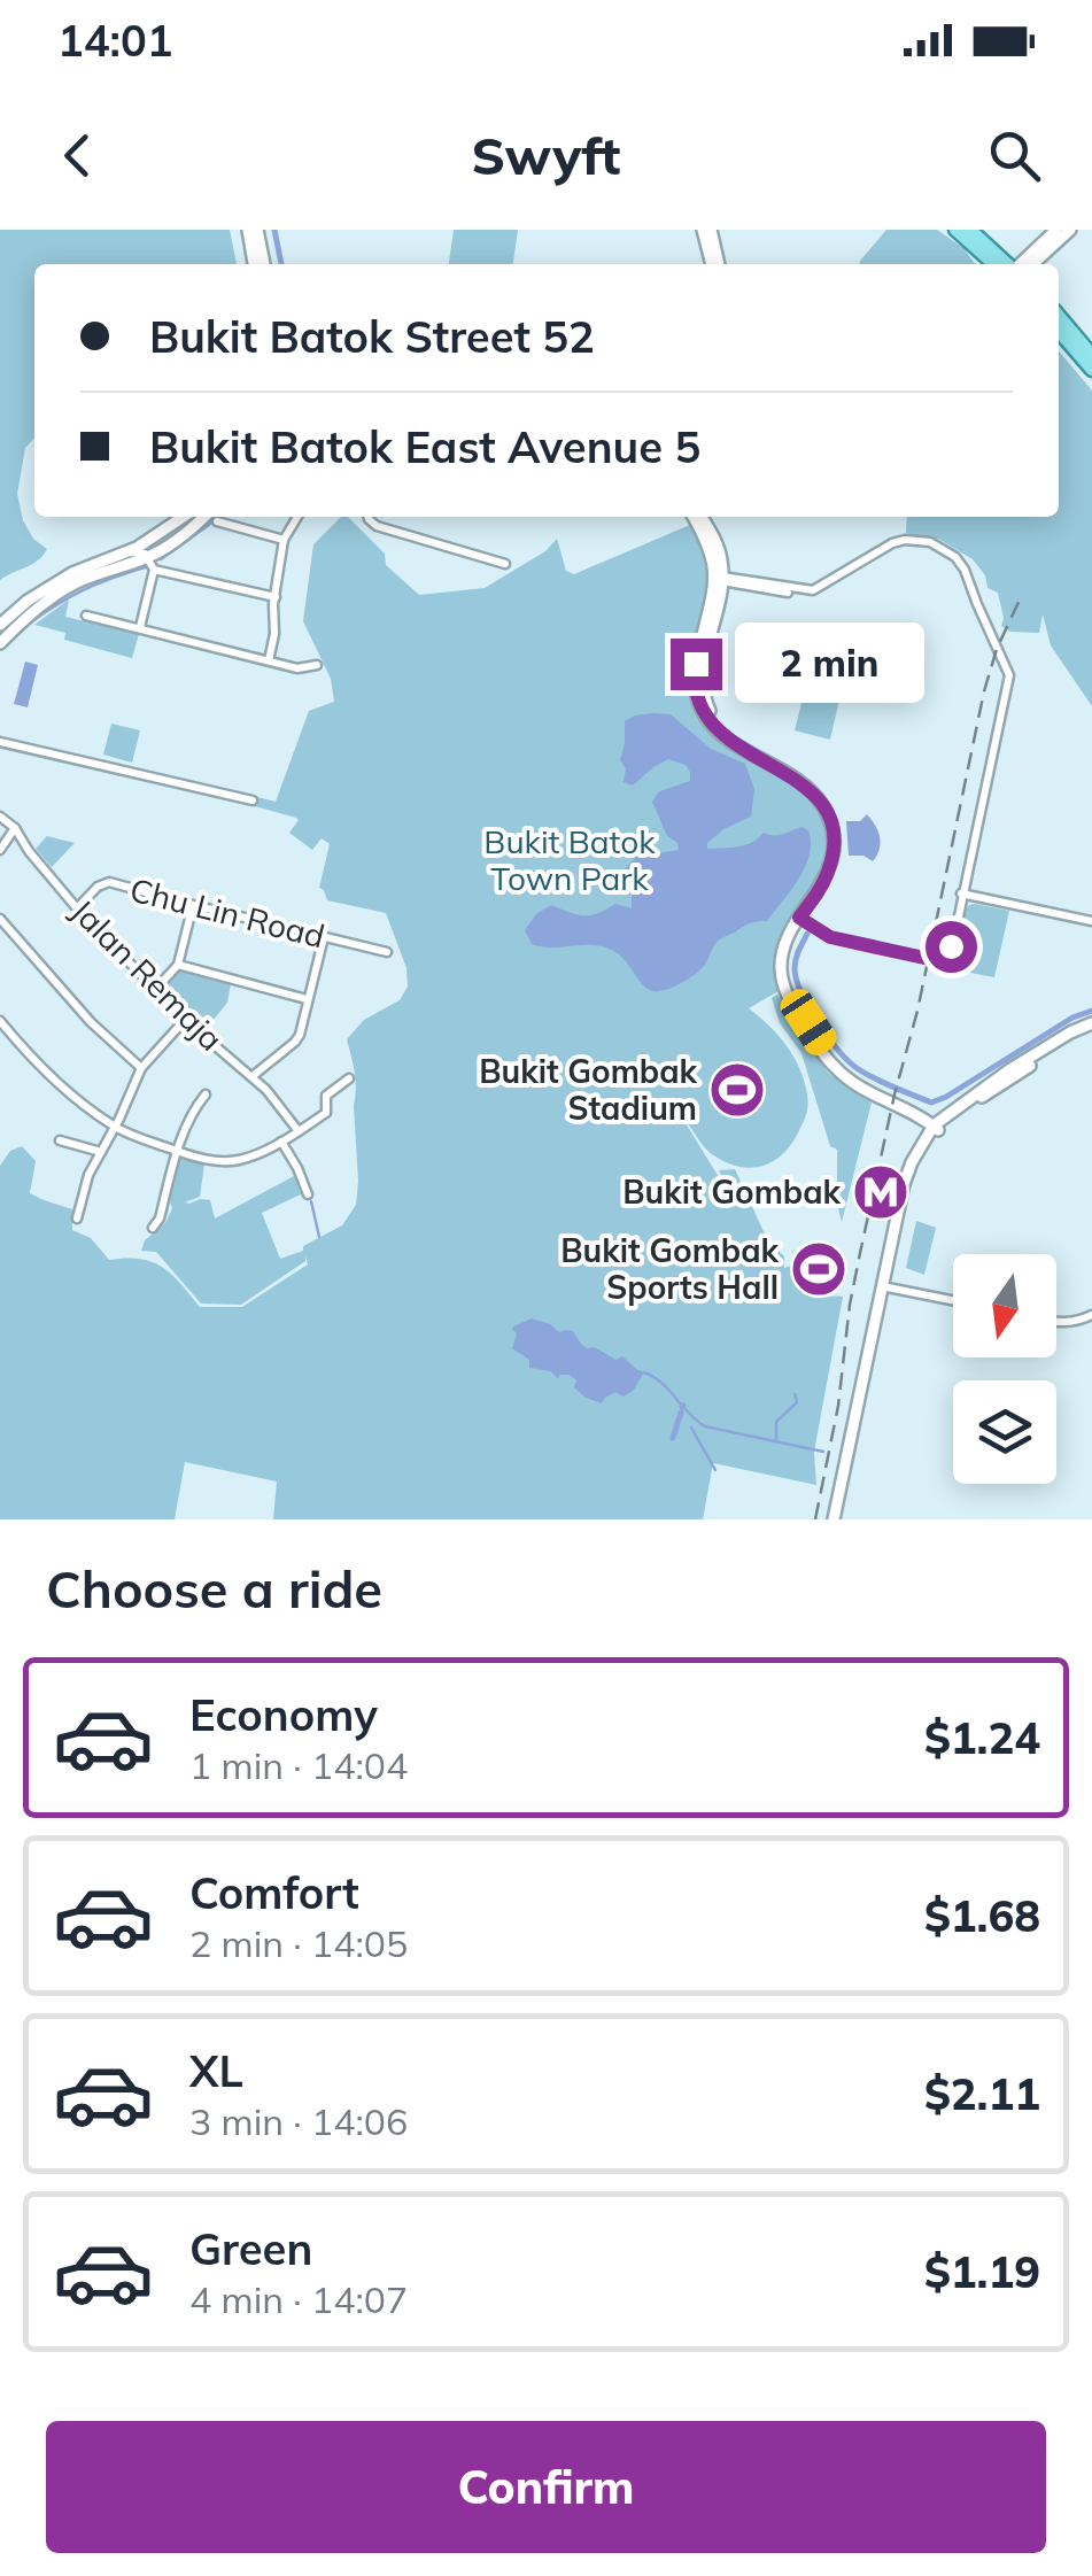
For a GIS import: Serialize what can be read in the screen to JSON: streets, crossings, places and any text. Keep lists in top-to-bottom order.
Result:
{
  "streets": {
    "street": ["Chu Lin Road", "Jalan Remaja"]
  },
  "crossings": [
    ["Chu Lin Road", "Jalan Remaja"]
  ],
  "parks": ["Bukit Batok Town Park"],
  "places": {
    "sports": ["Bukit Gombak Stadium", "Bukit Gombak Sports Hall"],
    "metro station": ["Bukit Gombak"]
  },
  "north": "bottom",
  "page": {
    "status": "14:01",
    "header": "Swyft",
    "banner": ["Bukit Batok Street 52", "Bukit Batok East Avenue 5"],
    "bubble": "2 min",
    "heading": "Choose a ride",
    "list": [
      {
        "name": "Economy",
        "note": "1 min · 14:04",
        "value": "$1.24"
      },
      {
        "name": "Comfort",
        "note": "2 min · 14:05",
        "value": "$1.68"
      },
      {
        "name": "XL",
        "note": "3 min · 14:06",
        "value": "$2.11"
      },
      {
        "name": "Green",
        "note": "4 min · 14:07",
        "value": "$1.19"
      }
    ],
    "buttons": "Confirm"
  }
}
